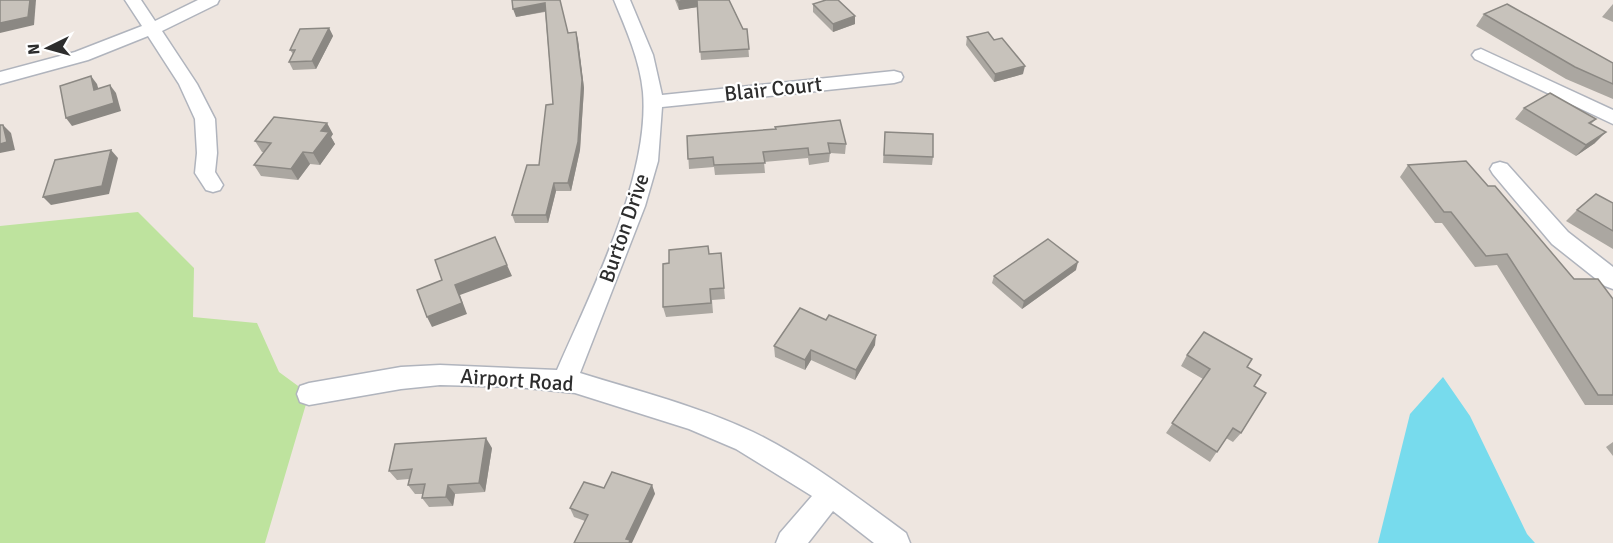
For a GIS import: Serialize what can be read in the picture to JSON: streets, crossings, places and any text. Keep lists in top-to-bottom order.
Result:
{
  "streets": {
    "street": ["Blair Court", "Burton Drive", "Airport Road"]
  },
  "crossings": [
    ["Blair Court", "Burton Drive"],
    ["Burton Drive", "Airport Road"]
  ],
  "north": "left"
}
